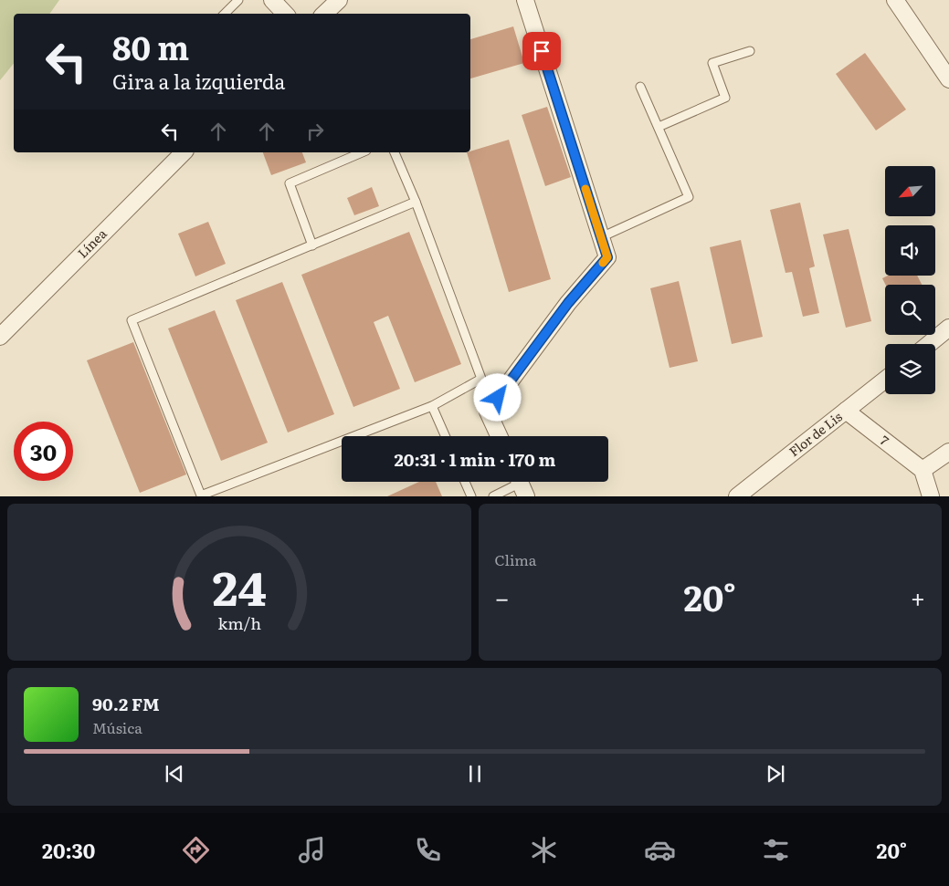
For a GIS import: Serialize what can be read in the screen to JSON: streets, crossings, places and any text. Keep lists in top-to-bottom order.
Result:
{
  "streets": {
    "street": ["Línea", "Flor de Lis", "7"]
  },
  "crossings": [
    ["Flor de Lis", "7"]
  ],
  "north": "bottom left",
  "page": {
    "turn": ["80 m", "Gira a la izquierda"],
    "limit": "30",
    "trip": "20:31 · 1 min · 170 m",
    "tile": "Clima",
    "heat": ["−", "20°", "+"],
    "song": ["90.2 FM", "Música"],
    "tabs": ["20:30", "20°"],
    "gauge": ["24", "km/h"]
  }
}
